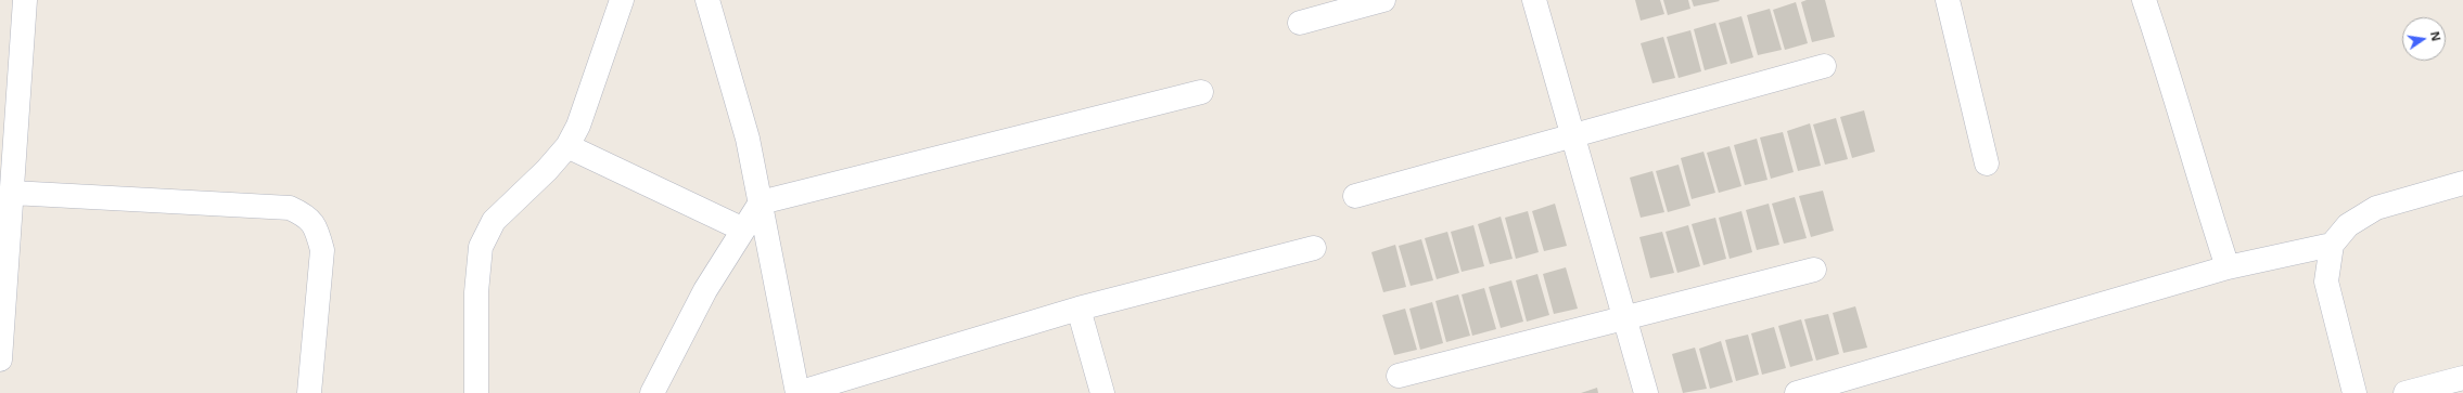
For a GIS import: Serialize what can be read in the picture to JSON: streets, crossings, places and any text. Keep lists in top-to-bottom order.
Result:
{
  "north": "right"
}
